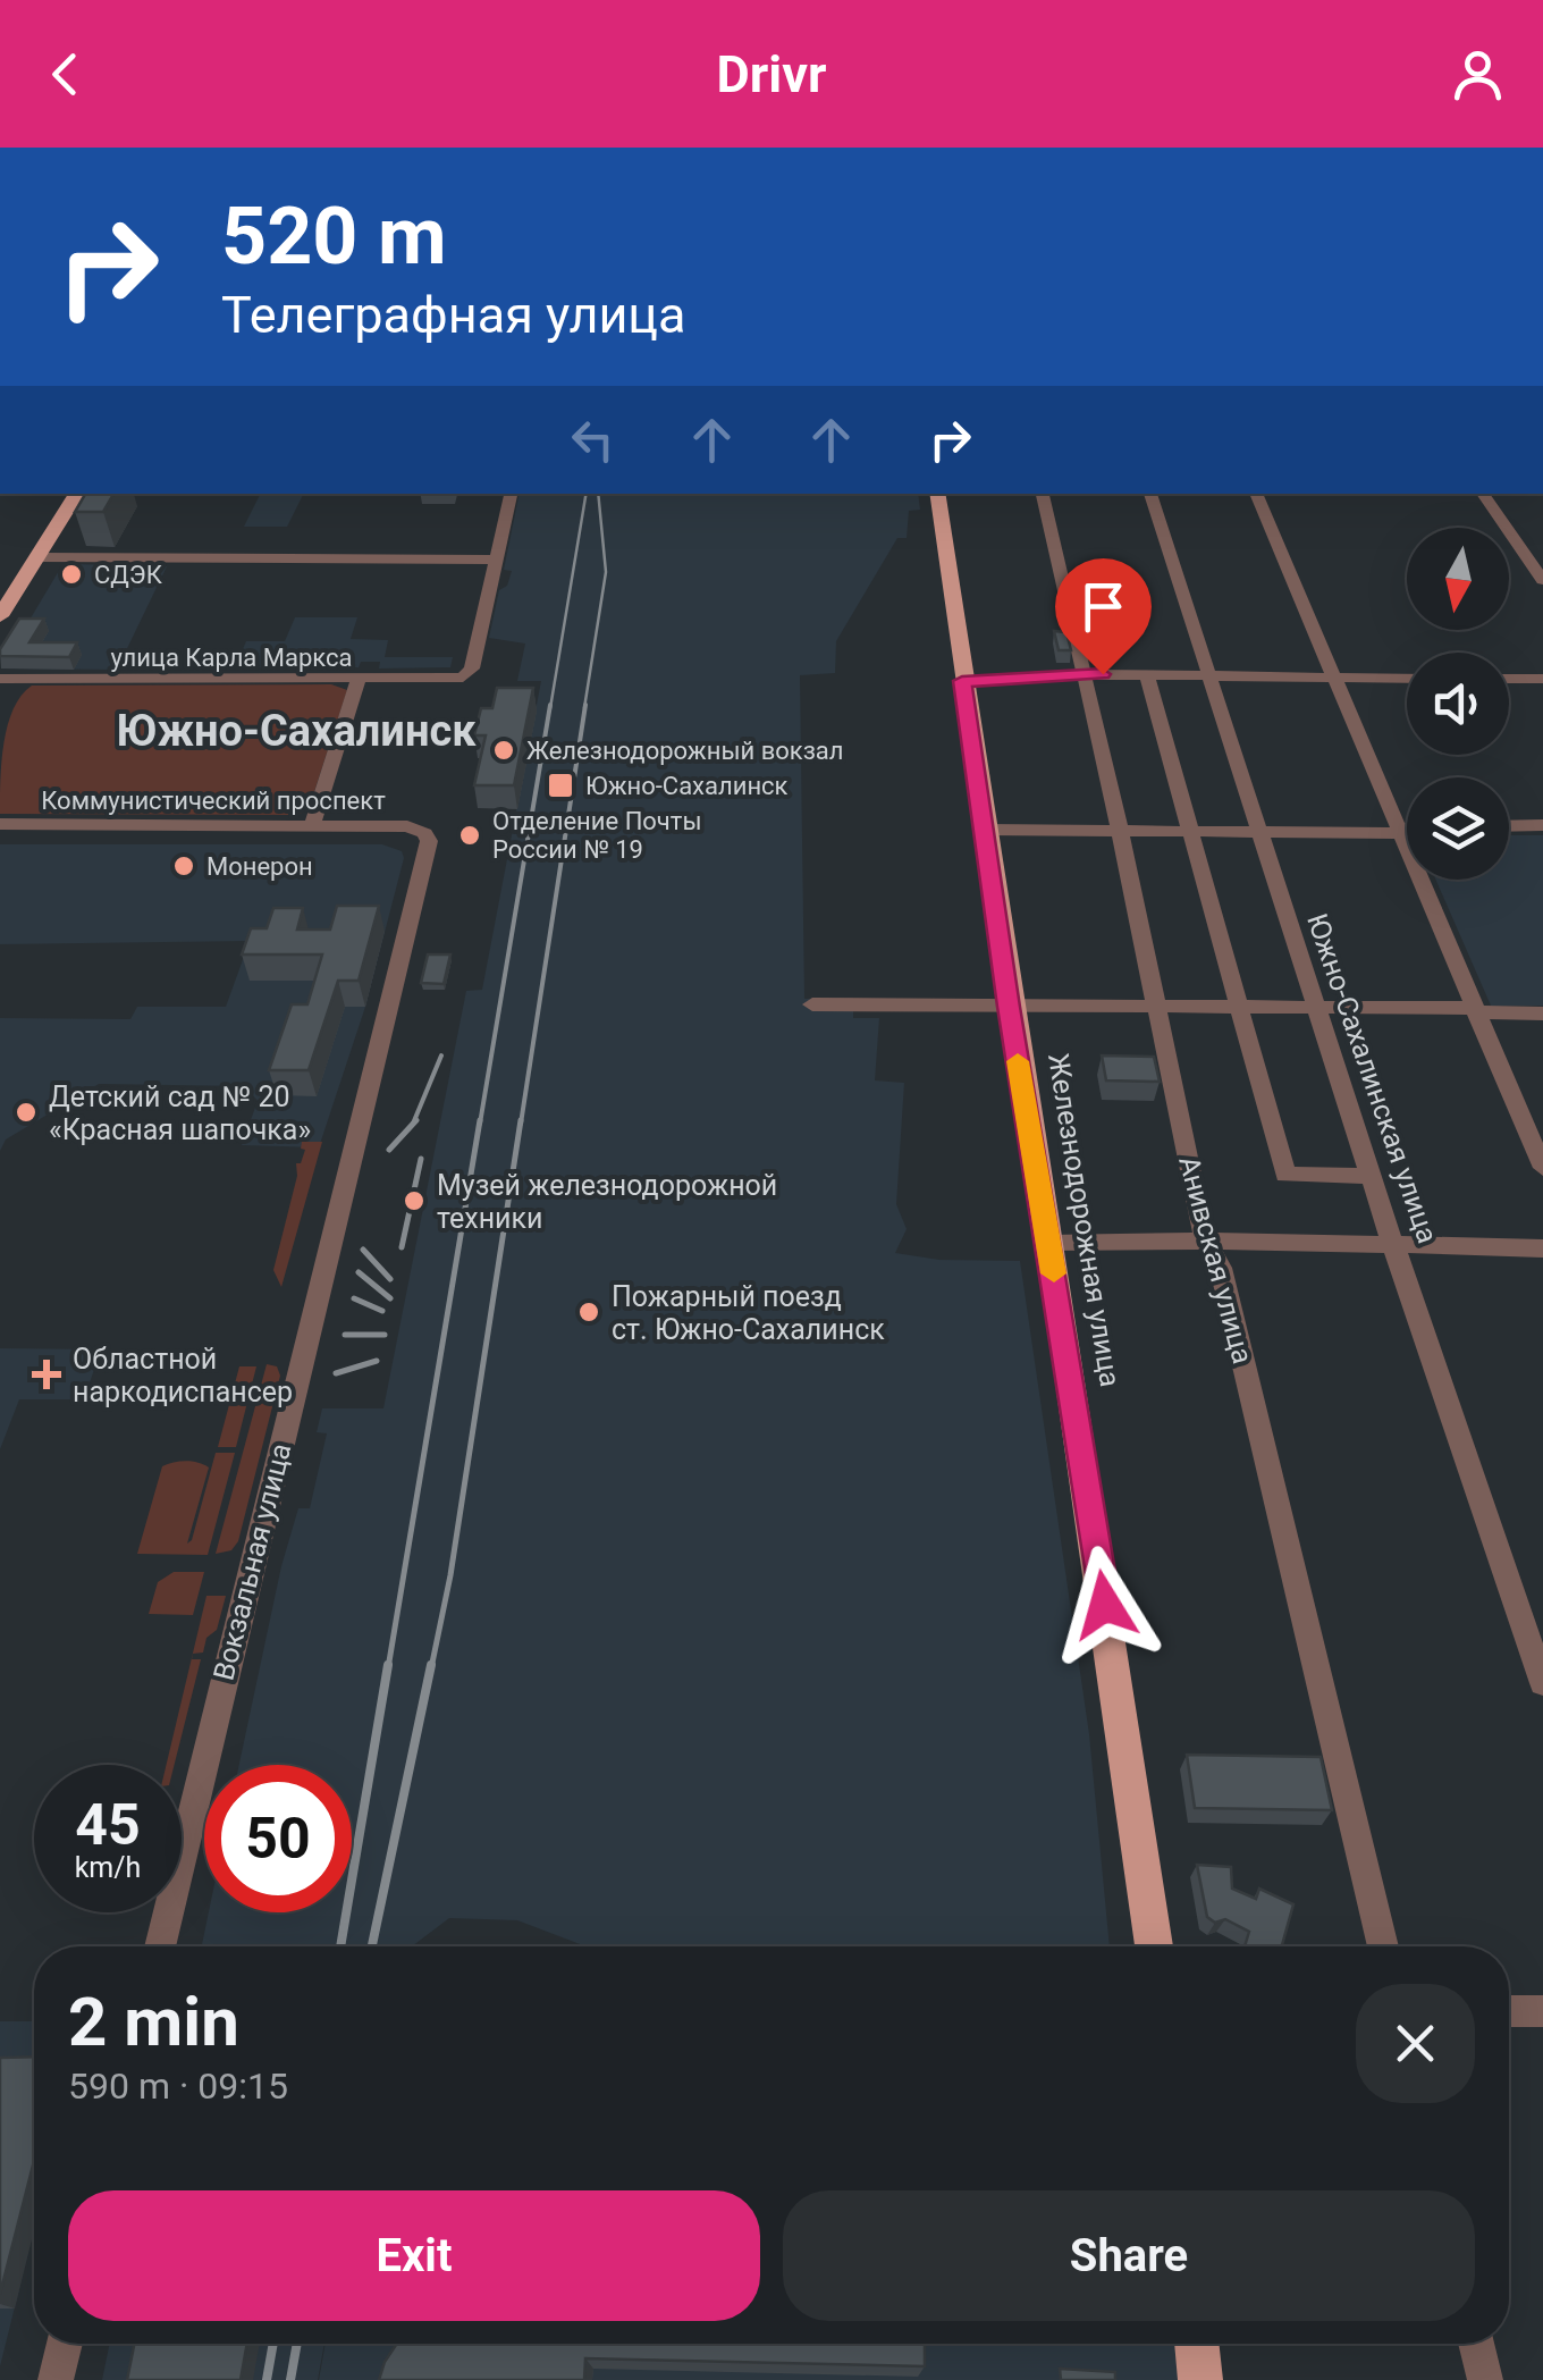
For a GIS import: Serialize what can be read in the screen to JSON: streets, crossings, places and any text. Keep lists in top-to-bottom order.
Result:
{
  "streets": {
    "main road": ["Железнодорожная улица"],
    "street": [
      "улица Карла Маркса",
      "Коммунистический проспект",
      "Южно-Сахалинская улица",
      "Анивская улица",
      "Вокзальная улица"
    ]
  },
  "crossings": [
    ["Коммунистический проспект", "Вокзальная улица"]
  ],
  "districts": ["Южно-Сахалинск"],
  "places": {
    "other": [
      "СДЭК",
      "Железнодорожный вокзал",
      "Отделение Почты России № 19",
      "Монерон",
      "Детский сад № 20 «Красная шапочка»",
      "Музей железнодорожной техники",
      "Пожарный поезд ст. Южно-Сахалинск"
    ],
    "transit": ["Южно-Сахалинск"],
    "health": ["Областной наркодиспансер"]
  },
  "north": "bottom",
  "page": {
    "header": "Drivr",
    "turn": ["520 m", "Телеграфная улица"],
    "speed": "45 km/h",
    "limit": "50",
    "heading": ["2 min", "590 m · 09:15"],
    "buttons": ["Exit", "Share"]
  }
}
